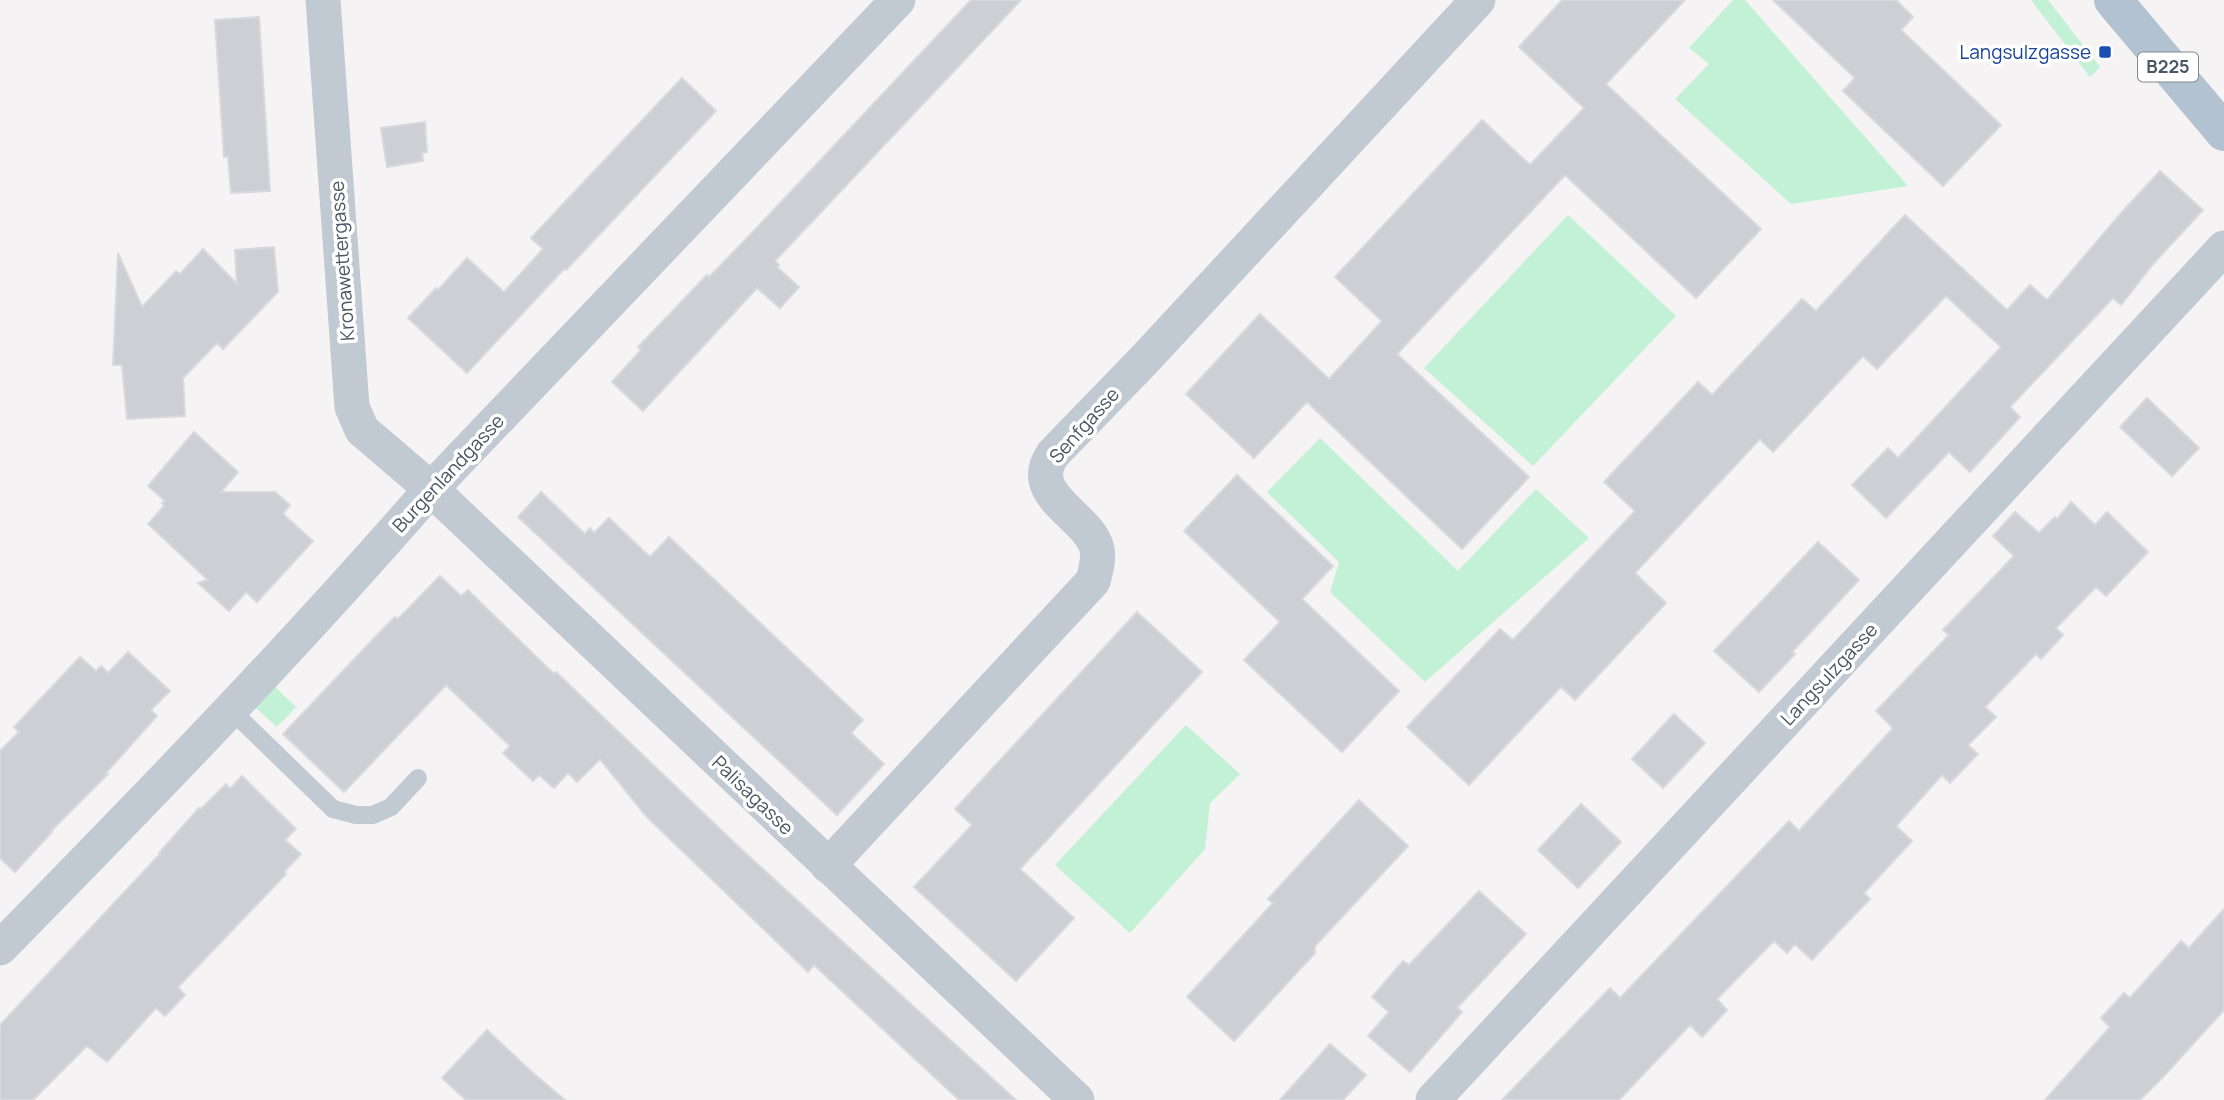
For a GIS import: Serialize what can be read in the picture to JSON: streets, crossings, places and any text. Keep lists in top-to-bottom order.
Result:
{
  "streets": {
    "main road": ["B225"],
    "street": [
      "Kronawettergasse",
      "Senfgasse",
      "Burgenlandgasse",
      "Langsulzgasse",
      "Palisagasse"
    ]
  },
  "crossings": [
    ["Kronawettergasse", "Burgenlandgasse"],
    ["Kronawettergasse", "Palisagasse"],
    ["Senfgasse", "Palisagasse"],
    ["Burgenlandgasse", "Palisagasse"]
  ],
  "places": {
    "transit": ["Langsulzgasse"]
  }
}
